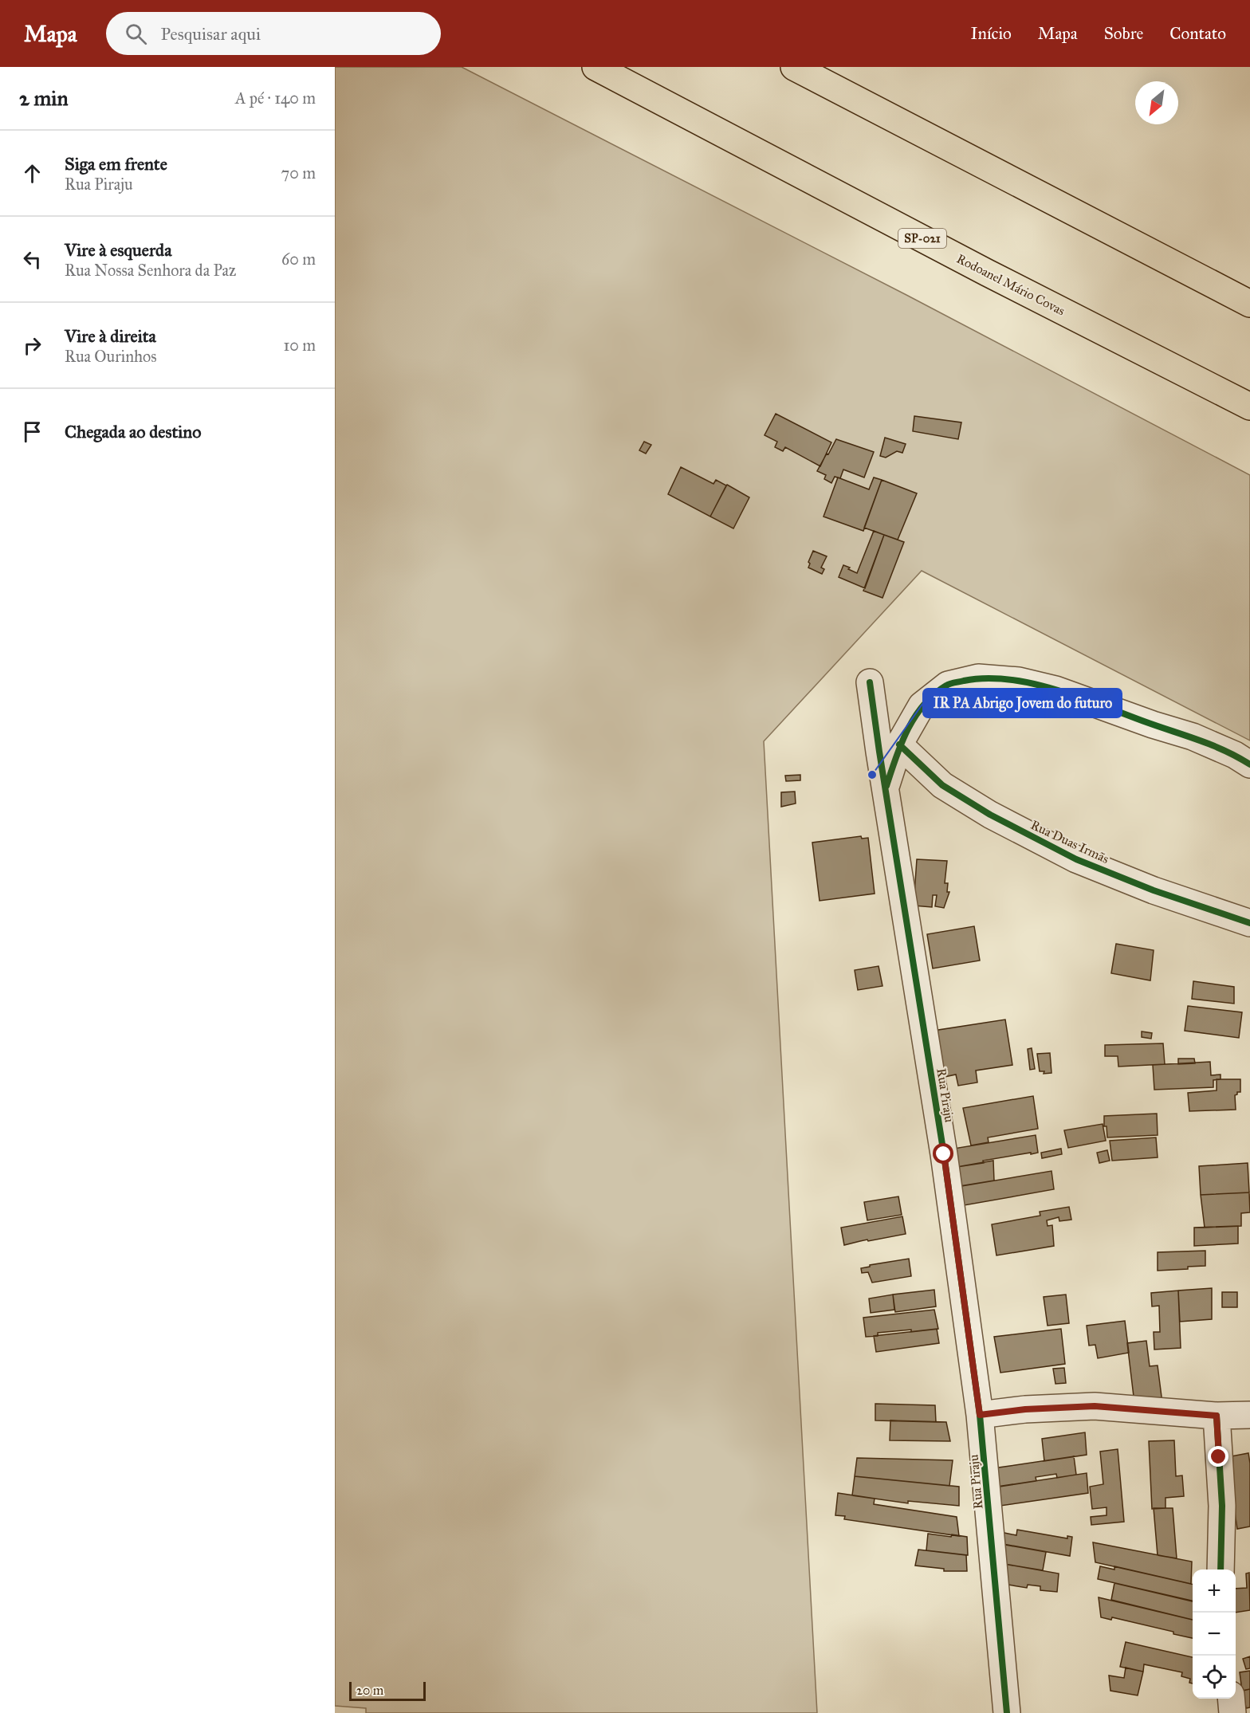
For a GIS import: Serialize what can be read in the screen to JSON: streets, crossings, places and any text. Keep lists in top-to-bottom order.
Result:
{
  "streets": {
    "highway": ["SP-021", "Rodoanel Mário Covas"],
    "street": ["Rua Duas Irmãs", "Rua Piraju"]
  },
  "places": ["IR PA Abrigo Jovem do futuro"],
  "scale_bar": "20 m",
  "north": "bottom left",
  "page": {
    "header": "Mapa",
    "search": "Pesquisar aqui",
    "nav": [
      "Início",
      "Mapa",
      "Sobre",
      "Contato"
    ],
    "heading": ["2 min", "A pé · 140 m"],
    "list": [
      ["Siga em frente", "Rua Piraju", "70 m"],
      ["Vire à esquerda", "Rua Nossa Senhora da Paz", "60 m"],
      ["Vire à direita", "Rua Ourinhos", "10 m"],
      "Chegada ao destino"
    ],
    "map_buttons": ["+", "−"],
    "scale": "20 m"
  }
}
